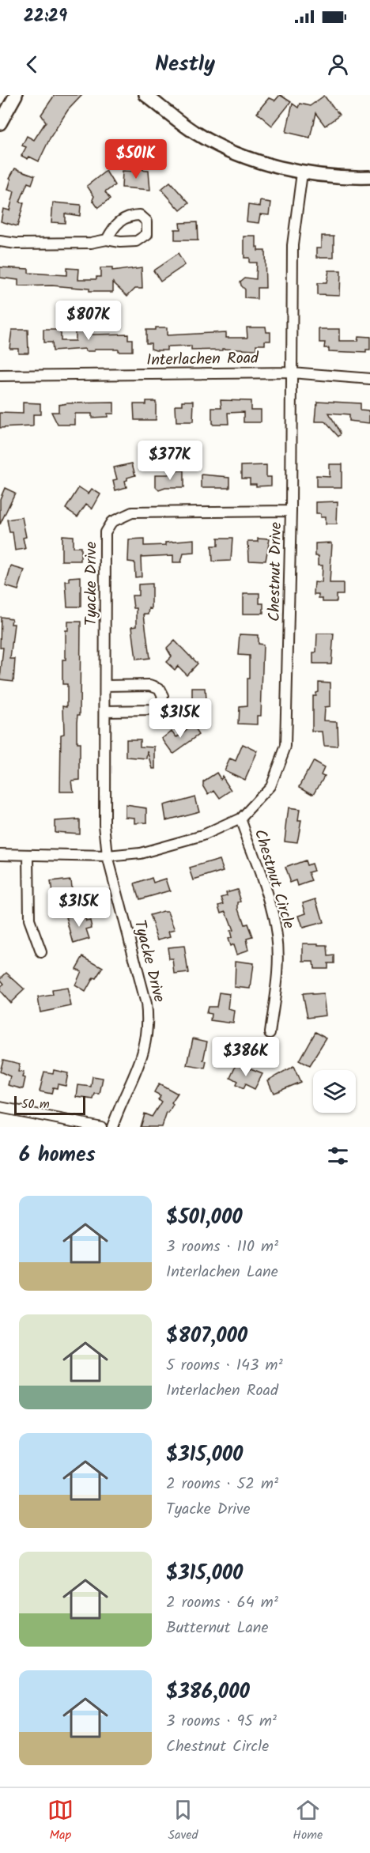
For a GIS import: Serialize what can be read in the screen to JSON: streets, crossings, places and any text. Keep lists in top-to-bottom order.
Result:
{
  "streets": {
    "street": [
      "Interlachen Road",
      "Chestnut Drive",
      "Tyacke Drive",
      "Chestnut Circle"
    ]
  },
  "crossings": [
    ["Interlachen Road", "Chestnut Drive"],
    ["Chestnut Drive", "Tyacke Drive"],
    ["Chestnut Drive", "Chestnut Circle"]
  ],
  "scale_bar": "50 m",
  "page": {
    "status": "22:29",
    "header": "Nestly",
    "price": [
      "$501K",
      "$807K",
      "$377K",
      "$315K",
      "$315K",
      "$386K"
    ],
    "scale": "50 m",
    "heading": "6 homes",
    "list": [
      {
        "name": "$501,000",
        "note": "3 rooms · 110 m² · Interlachen Lane"
      },
      {
        "name": "$807,000",
        "note": "5 rooms · 143 m² · Interlachen Road"
      },
      {
        "name": "$315,000",
        "note": "2 rooms · 52 m² · Tyacke Drive"
      },
      {
        "name": "$315,000",
        "note": "2 rooms · 64 m² · Butternut Lane"
      },
      {
        "name": "$386,000",
        "note": "3 rooms · 95 m² · Chestnut Circle"
      }
    ],
    "tabs": ["Map", "Saved", "Home"]
  }
}
